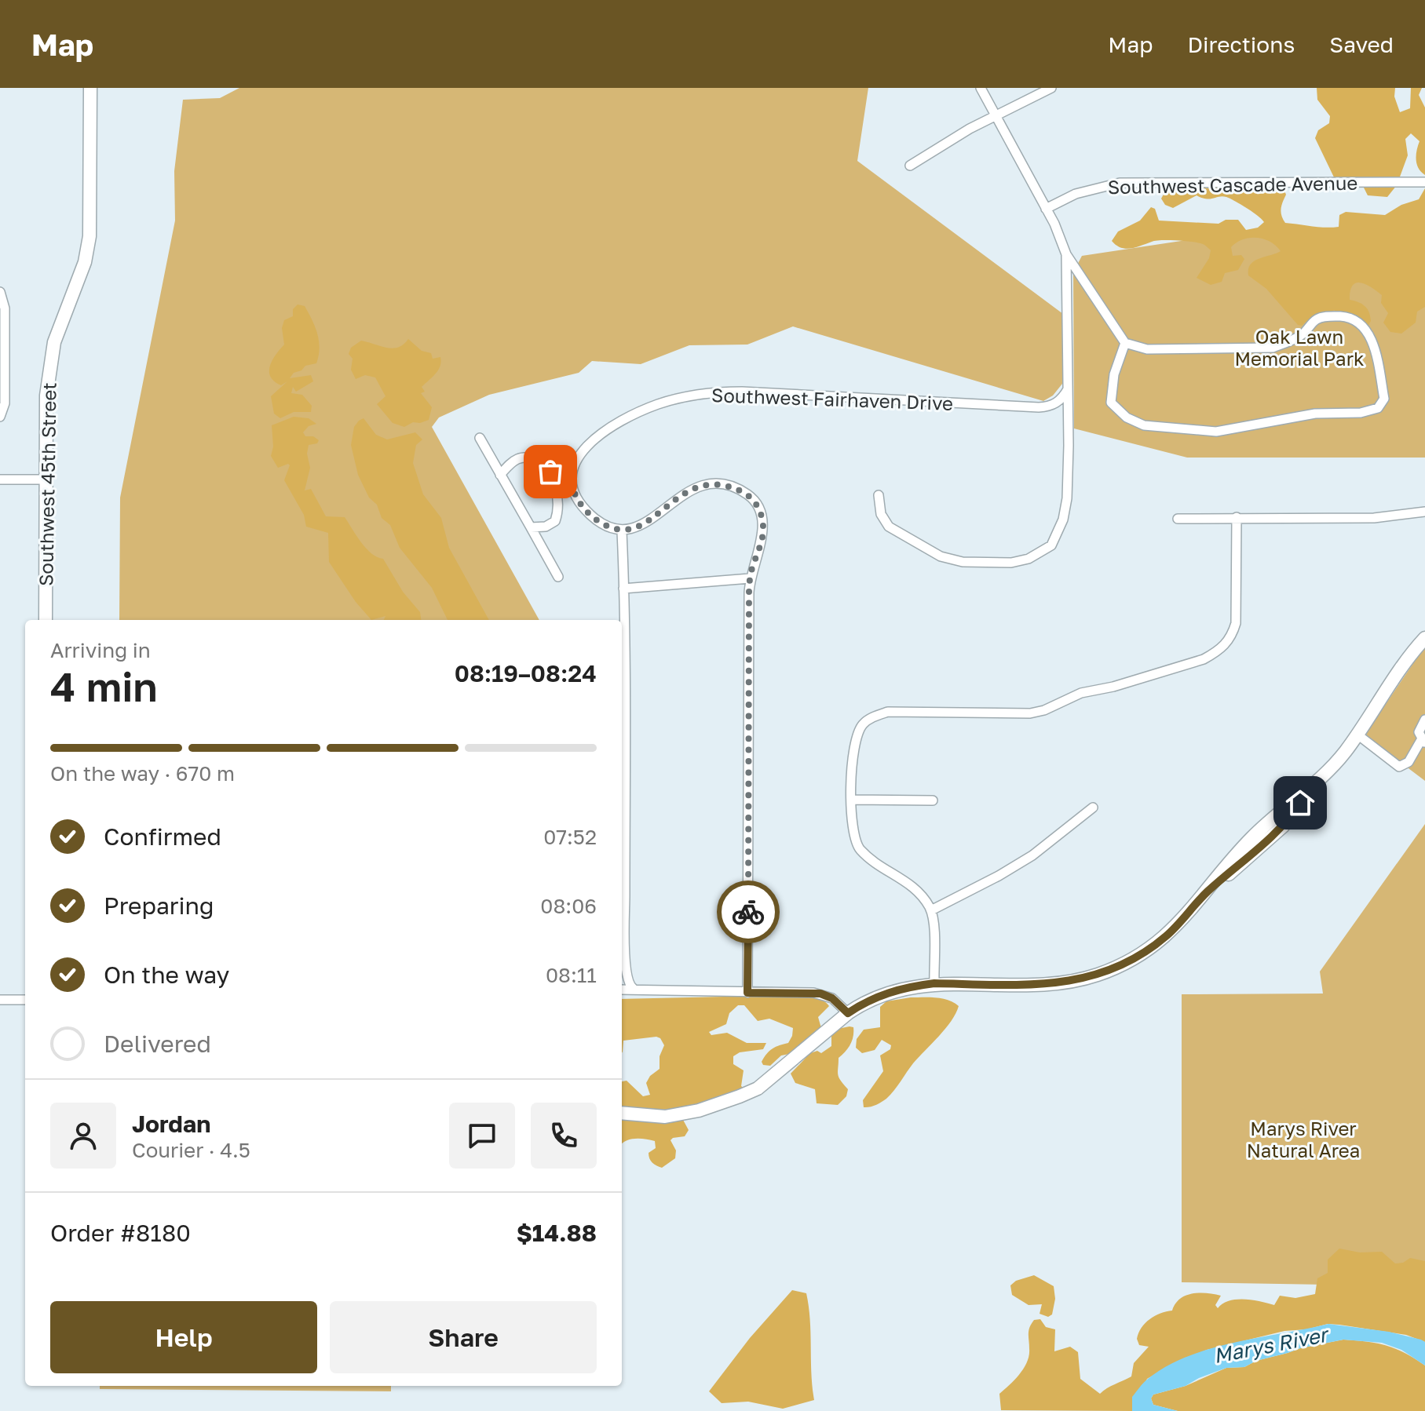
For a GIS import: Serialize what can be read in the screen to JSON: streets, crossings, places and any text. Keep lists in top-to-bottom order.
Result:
{
  "streets": {
    "street": ["Southwest Cascade Avenue", "Southwest Fairhaven Drive", "Southwest 45th Street"]
  },
  "water": ["Marys River"],
  "parks": ["Oak Lawn Memorial Park", "Marys River Natural Area"],
  "page": {
    "header": "Map",
    "nav": ["Map", "Directions", "Saved"],
    "heading": ["4 min", "Arriving in", "08:19–08:24"],
    "panel": [
      "Jordan",
      "Courier · 4.5",
      "Order #8180",
      "$14.88"
    ],
    "bar": "On the way · 670 m",
    "list": [
      ["Confirmed", "07:52"],
      ["Preparing", "08:06"],
      ["On the way", "08:11"],
      "Delivered"
    ],
    "buttons": ["Help", "Share"]
  }
}
